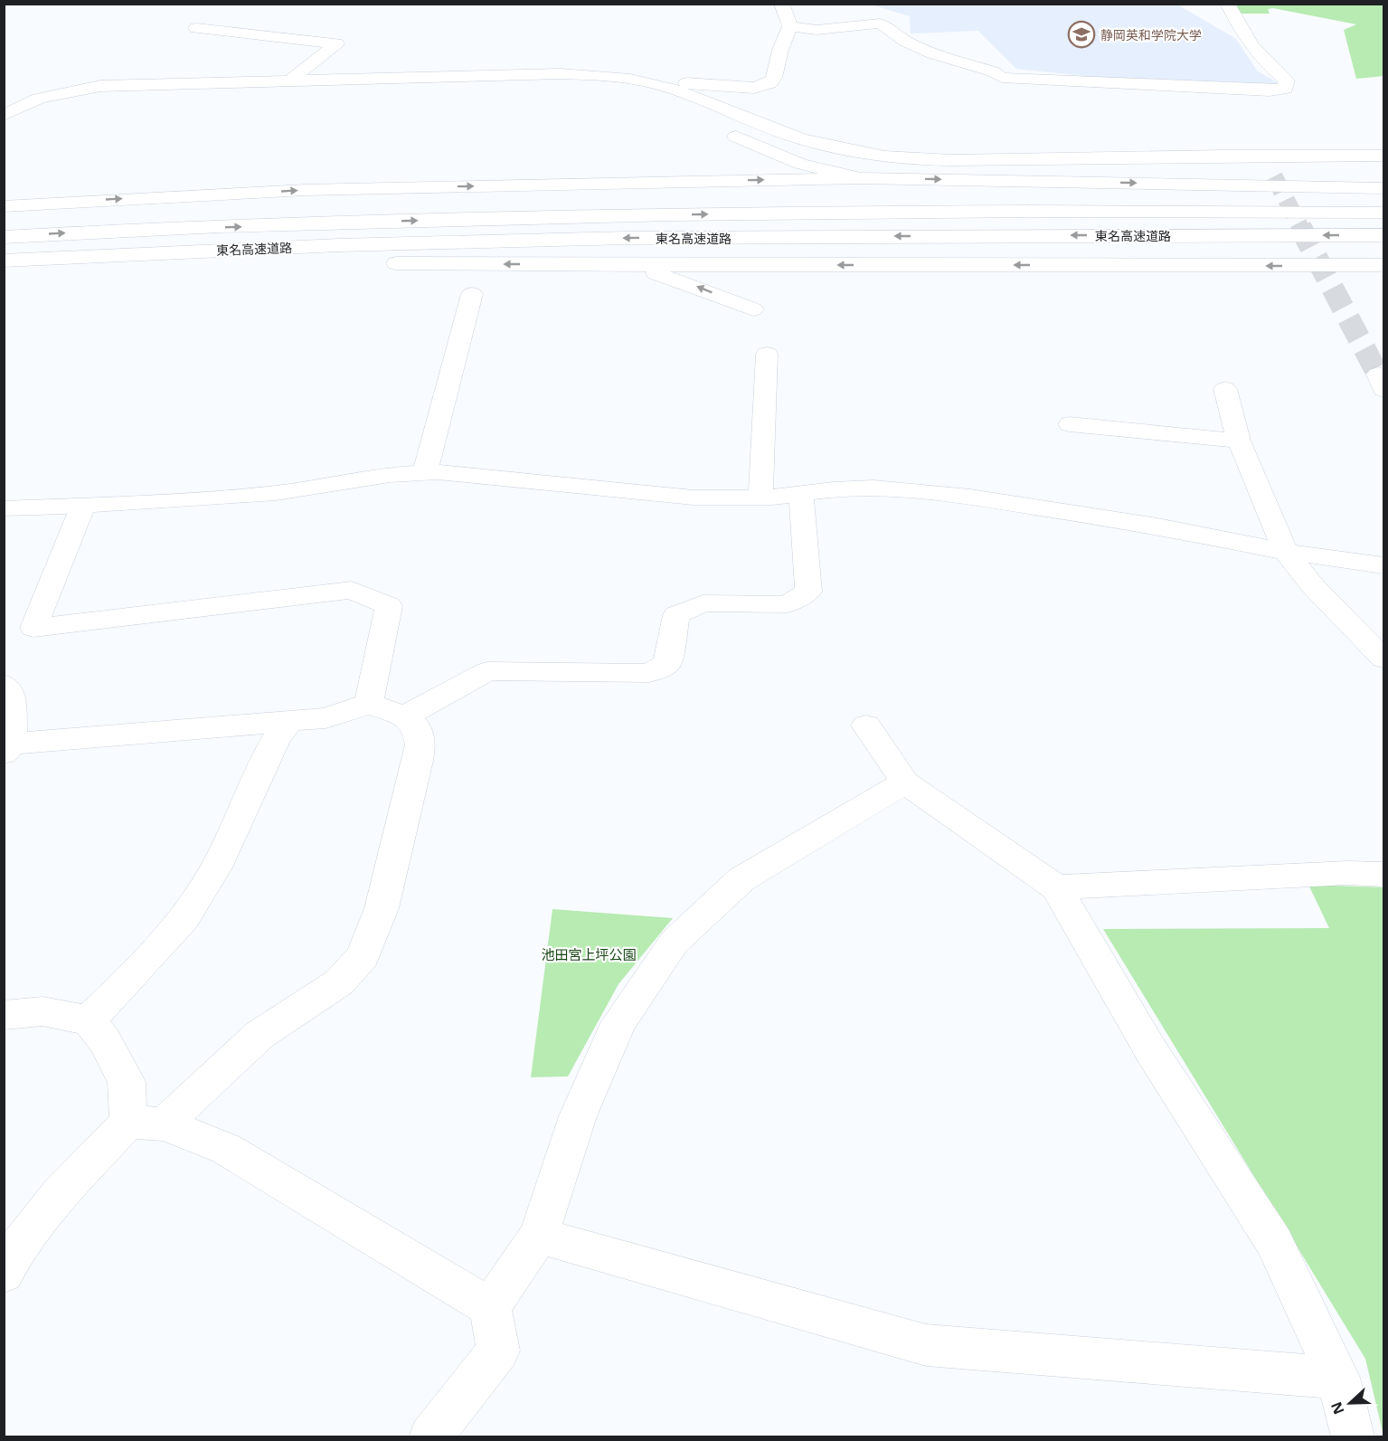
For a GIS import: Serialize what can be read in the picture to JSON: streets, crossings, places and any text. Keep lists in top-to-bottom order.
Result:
{
  "streets": {
    "main road": ["東名高速道路"]
  },
  "parks": ["池田宮上坪公園"],
  "places": {
    "school or university": ["静岡英和学院大学"]
  },
  "north": "left"
}
